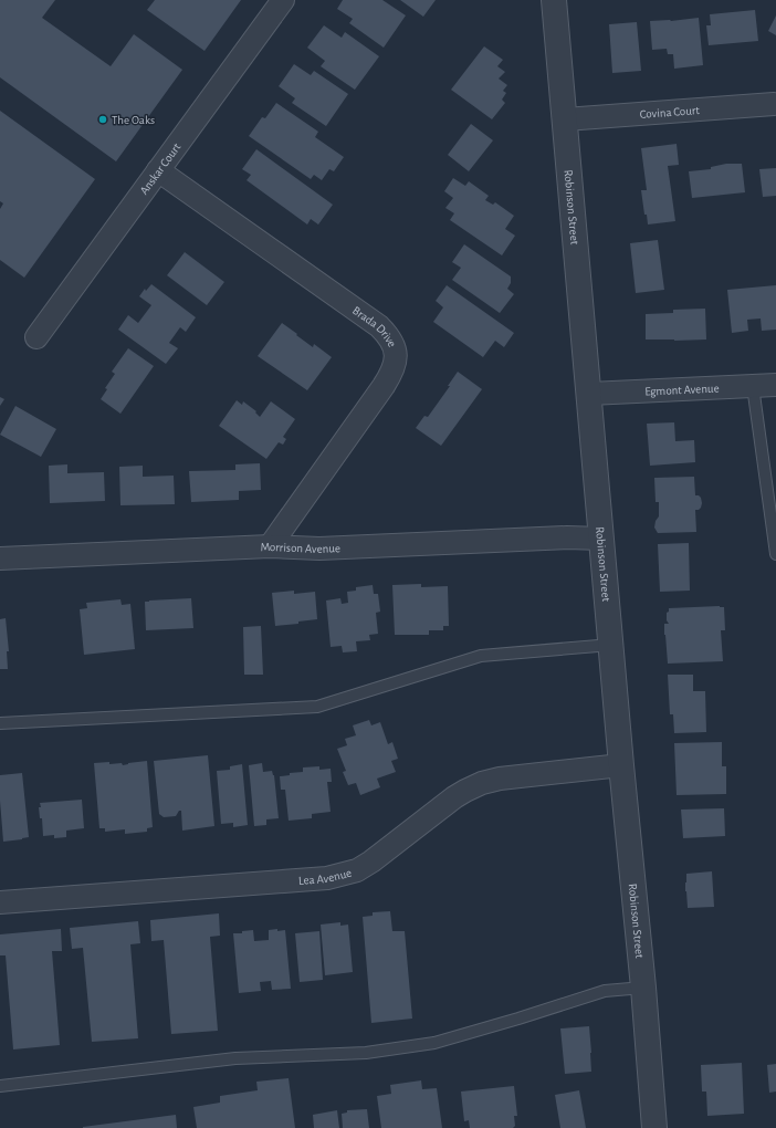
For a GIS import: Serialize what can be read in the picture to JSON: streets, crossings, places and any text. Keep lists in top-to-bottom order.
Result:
{
  "streets": {
    "street": [
      "Covina Court",
      "Anskar Court",
      "Robinson Street",
      "Brada Drive",
      "Egmont Avenue",
      "Morrison Avenue",
      "Lea Avenue"
    ]
  },
  "crossings": [
    ["Covina Court", "Robinson Street"],
    ["Anskar Court", "Brada Drive"],
    ["Robinson Street", "Egmont Avenue"],
    ["Robinson Street", "Morrison Avenue"],
    ["Robinson Street", "Lea Avenue"],
    ["Brada Drive", "Morrison Avenue"]
  ],
  "places": ["The Oaks"]
}
